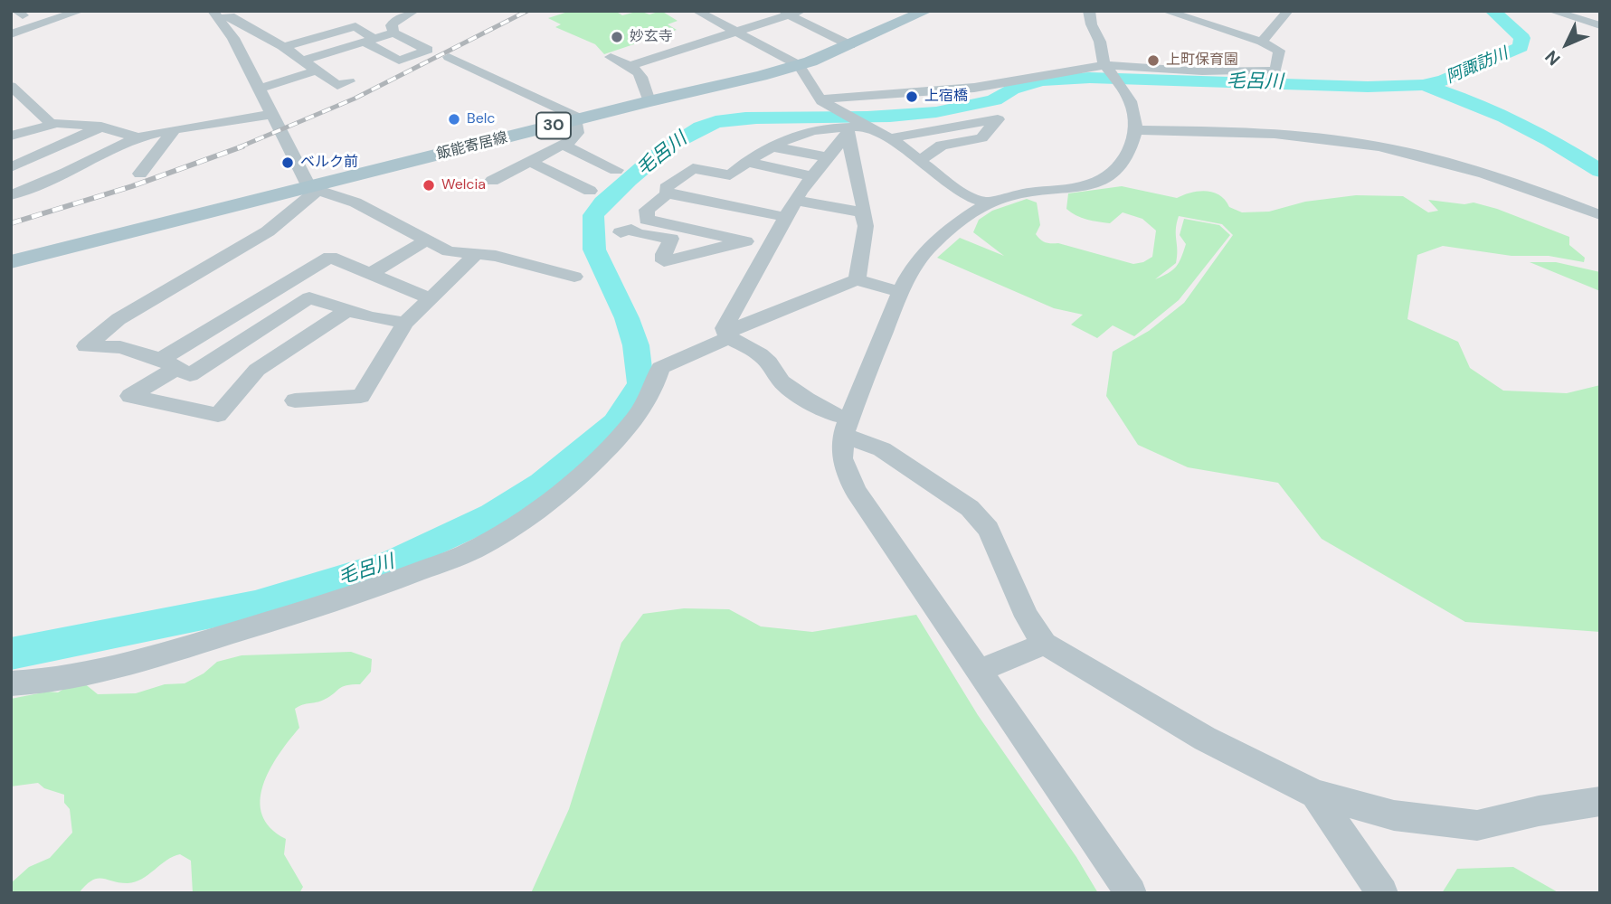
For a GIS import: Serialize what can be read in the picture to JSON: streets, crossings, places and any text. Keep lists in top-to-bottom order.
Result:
{
  "streets": {
    "main road": ["30", "飯能寄居線"]
  },
  "water": ["阿諏訪川", "毛呂川"],
  "places": [
    "妙玄寺",
    "上町保育園",
    "上宿橋",
    "Belc",
    "ベルク前",
    "Welcia"
  ],
  "north": "bottom left"
}
